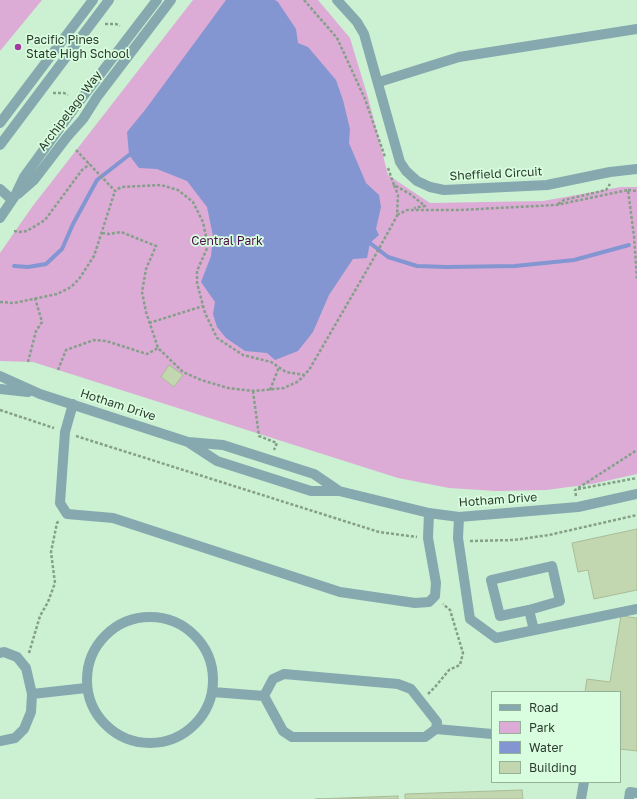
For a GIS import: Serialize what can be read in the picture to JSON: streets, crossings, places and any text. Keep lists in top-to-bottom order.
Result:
{
  "streets": {
    "street": ["Archipelago Way", "Sheffield Circuit", "Hotham Drive"]
  },
  "parks": ["Central Park"],
  "places": ["Pacific Pines State High School"],
  "legend": [
    "Road",
    "Park",
    "Water",
    "Building"
  ]
}
